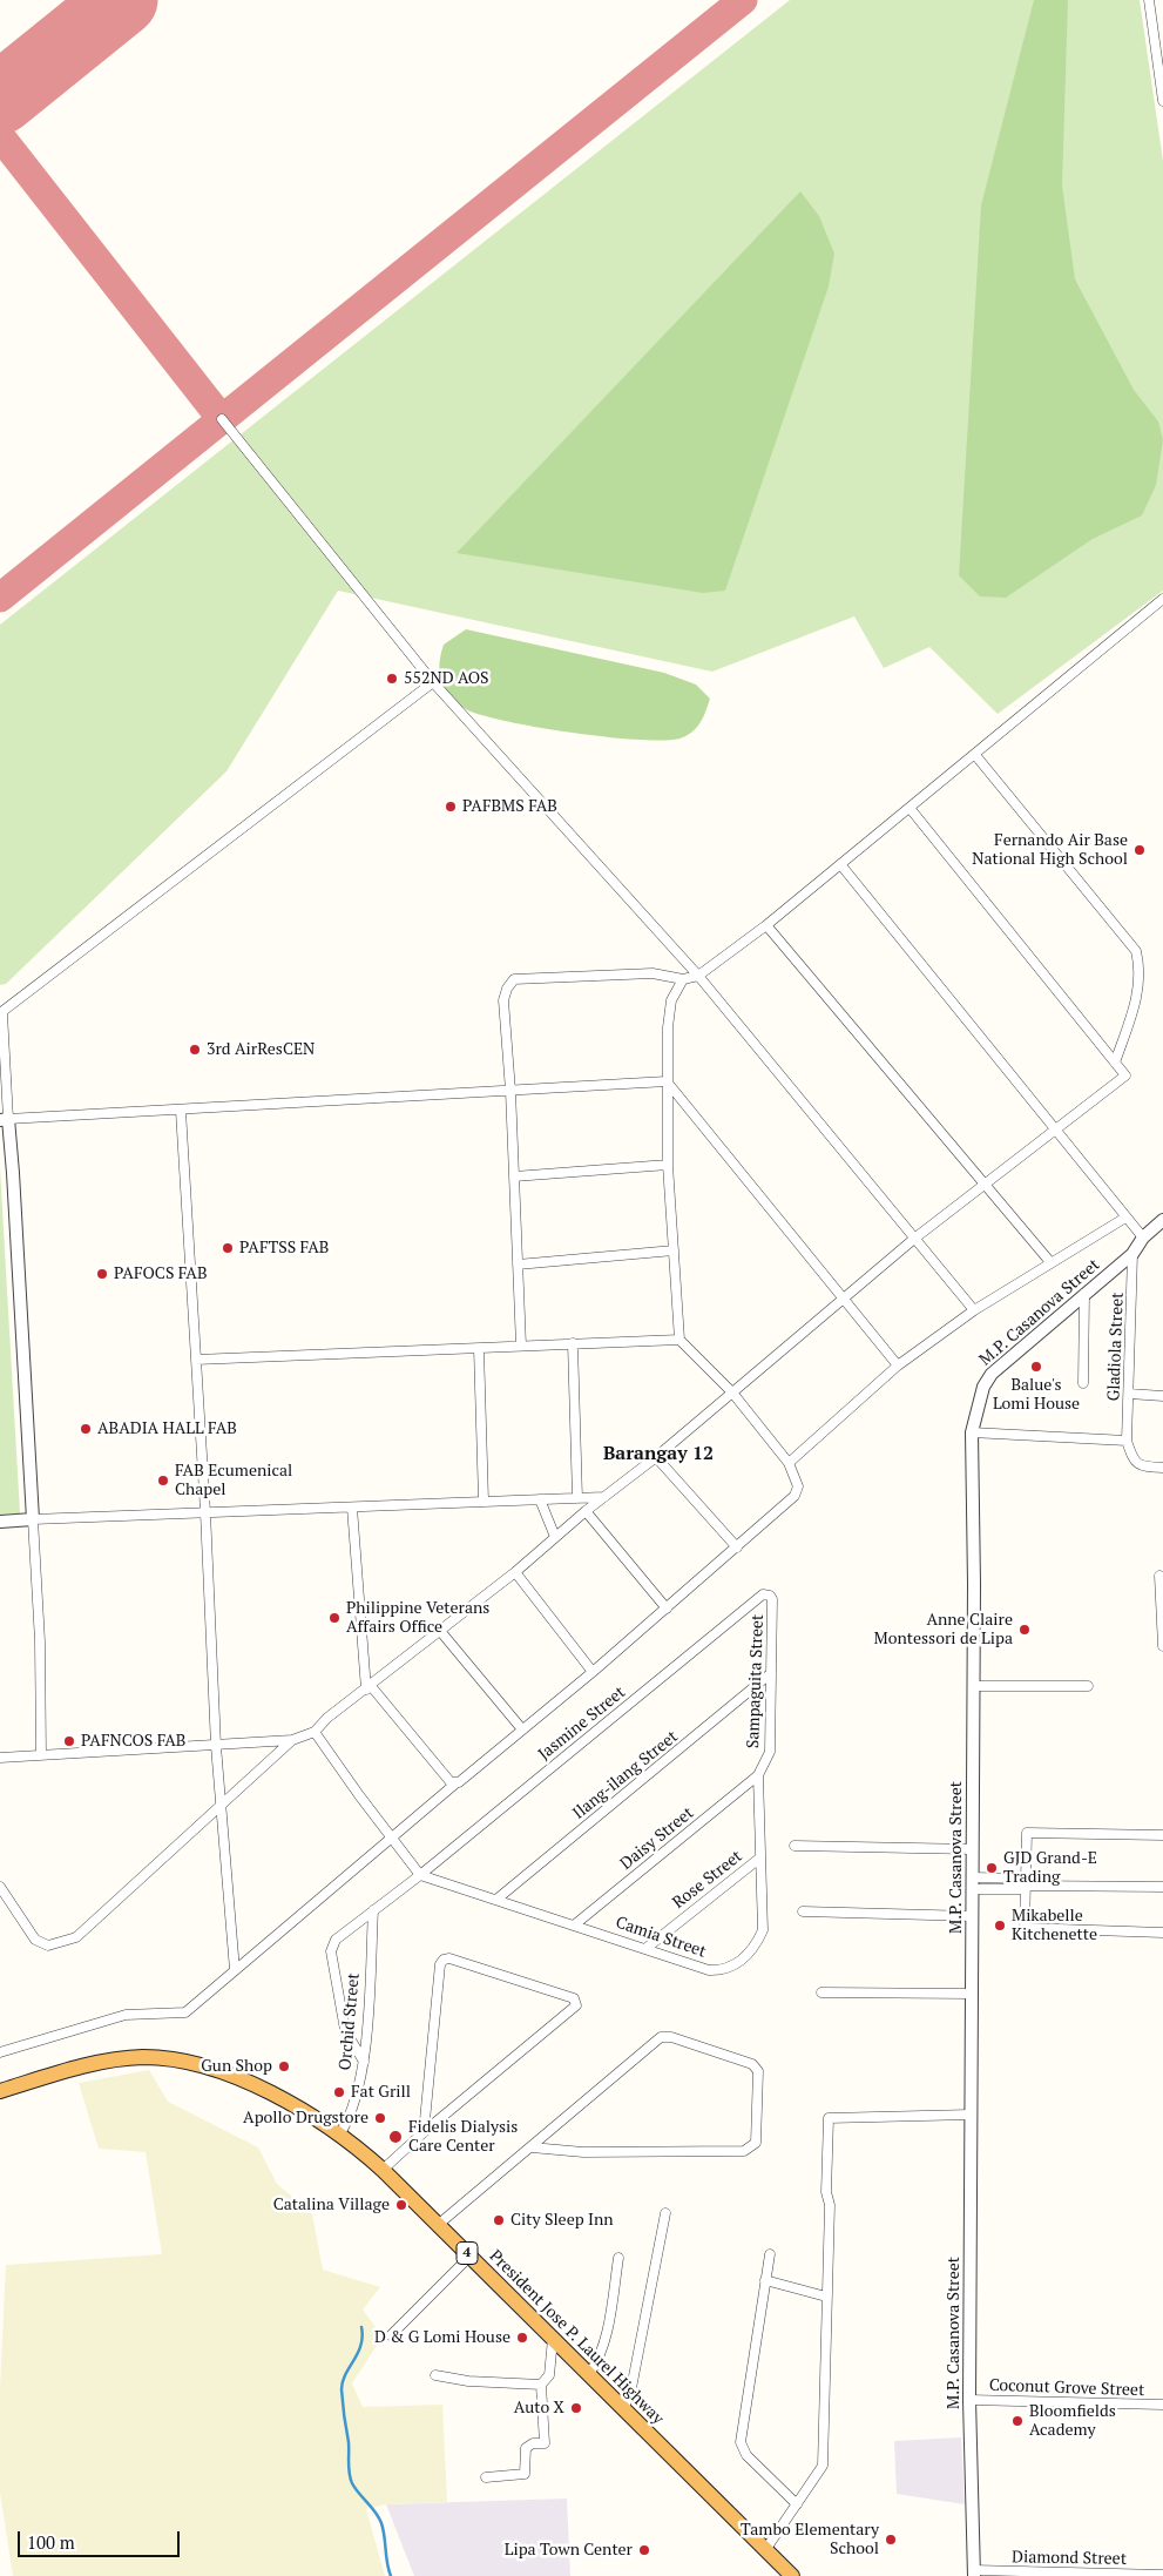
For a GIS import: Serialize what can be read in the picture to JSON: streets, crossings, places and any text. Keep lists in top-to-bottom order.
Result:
{
  "streets": {
    "highway": ["4", "President Jose P. Laurel Highway"],
    "street": [
      "M.P. Casanova Street",
      "Gladiola Street",
      "Sampaguita Street",
      "Jasmine Street",
      "Ilang-ilang Street",
      "Daisy Street",
      "Rose Street",
      "Camia Street",
      "Orchid Street",
      "Coconut Grove Street",
      "Diamond Street"
    ]
  },
  "crossings": [
    ["M.P. Casanova Street", "Gladiola Street"],
    ["M.P. Casanova Street", "Coconut Grove Street"],
    ["M.P. Casanova Street", "Diamond Street"],
    ["Sampaguita Street", "Jasmine Street"],
    ["Sampaguita Street", "Ilang-ilang Street"],
    ["Sampaguita Street", "Daisy Street"],
    ["Sampaguita Street", "Camia Street"],
    ["Jasmine Street", "Camia Street"],
    ["Jasmine Street", "Orchid Street"],
    ["Ilang-ilang Street", "Camia Street"],
    ["Daisy Street", "Camia Street"],
    ["Rose Street", "Camia Street"],
    ["Orchid Street", "President Jose P. Laurel Highway"]
  ],
  "districts": ["Barangay 12"],
  "places": [
    "552ND AOS",
    "PAFBMS FAB",
    "Fernando Air Base National High School",
    "3rd AirResCEN",
    "PAFTSS FAB",
    "PAFOCS FAB",
    "Balue's Lomi House",
    "ABADIA HALL FAB",
    "FAB Ecumenical Chapel",
    "Philippine Veterans Affairs Office",
    "Anne Claire Montessori de Lipa",
    "PAFNCOS FAB",
    "GJD Grand-E Trading",
    "Mikabelle Kitchenette",
    "Gun Shop",
    "Fat Grill",
    "Apollo Drugstore",
    "Fidelis Dialysis Care Center",
    "Catalina Village",
    "City Sleep Inn",
    "D & G Lomi House",
    "Auto X",
    "Bloomfields Academy",
    "Tambo Elementary School",
    "Lipa Town Center"
  ],
  "scale_bar": "100 m"
}
